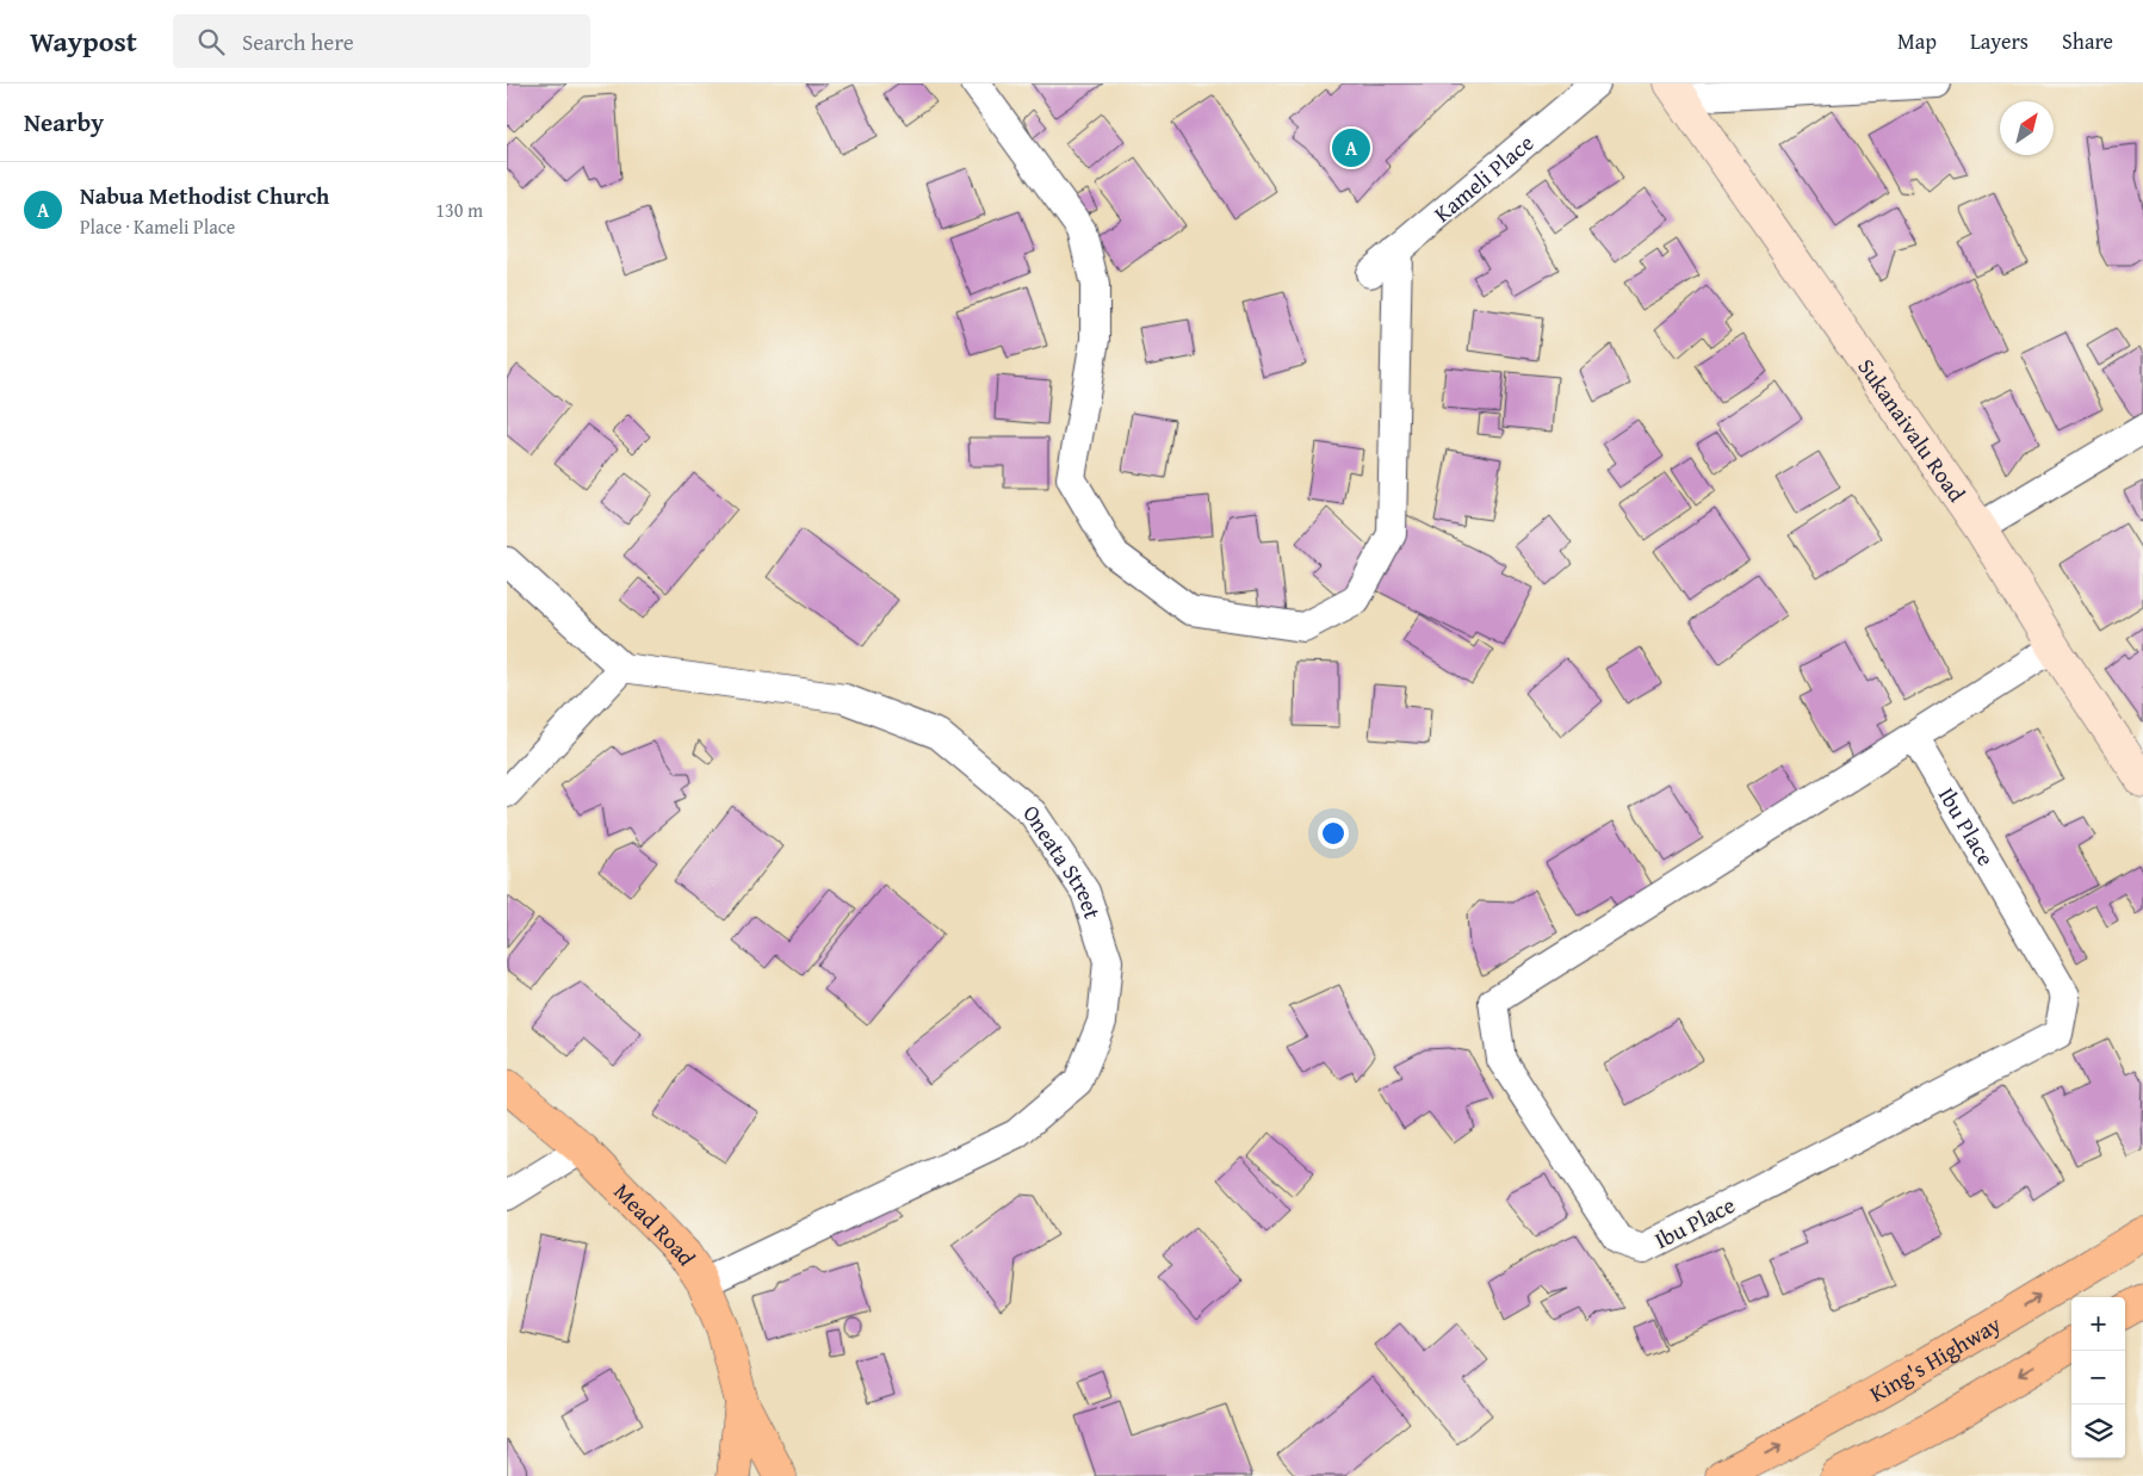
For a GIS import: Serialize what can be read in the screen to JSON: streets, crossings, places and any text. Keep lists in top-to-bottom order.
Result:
{
  "streets": {
    "main road": ["Sukanaivalu Road", "Mead Road", "King's Highway"],
    "street": ["Kameli Place", "Ibu Place", "Oneata Street"]
  },
  "crossings": [
    ["Sukanaivalu Road", "Ibu Place"],
    ["Oneata Street", "Mead Road"]
  ],
  "north": "top right",
  "page": {
    "header": "Waypost",
    "search": "Search here",
    "nav": ["Map", "Layers", "Share"],
    "heading": "Nearby",
    "pins": "A",
    "list": [
      {
        "mark": "A",
        "name": "Nabua Methodist Church",
        "note": "Place · Kameli Place",
        "value": "130 m"
      }
    ],
    "map_buttons": ["+", "−"]
  }
}
